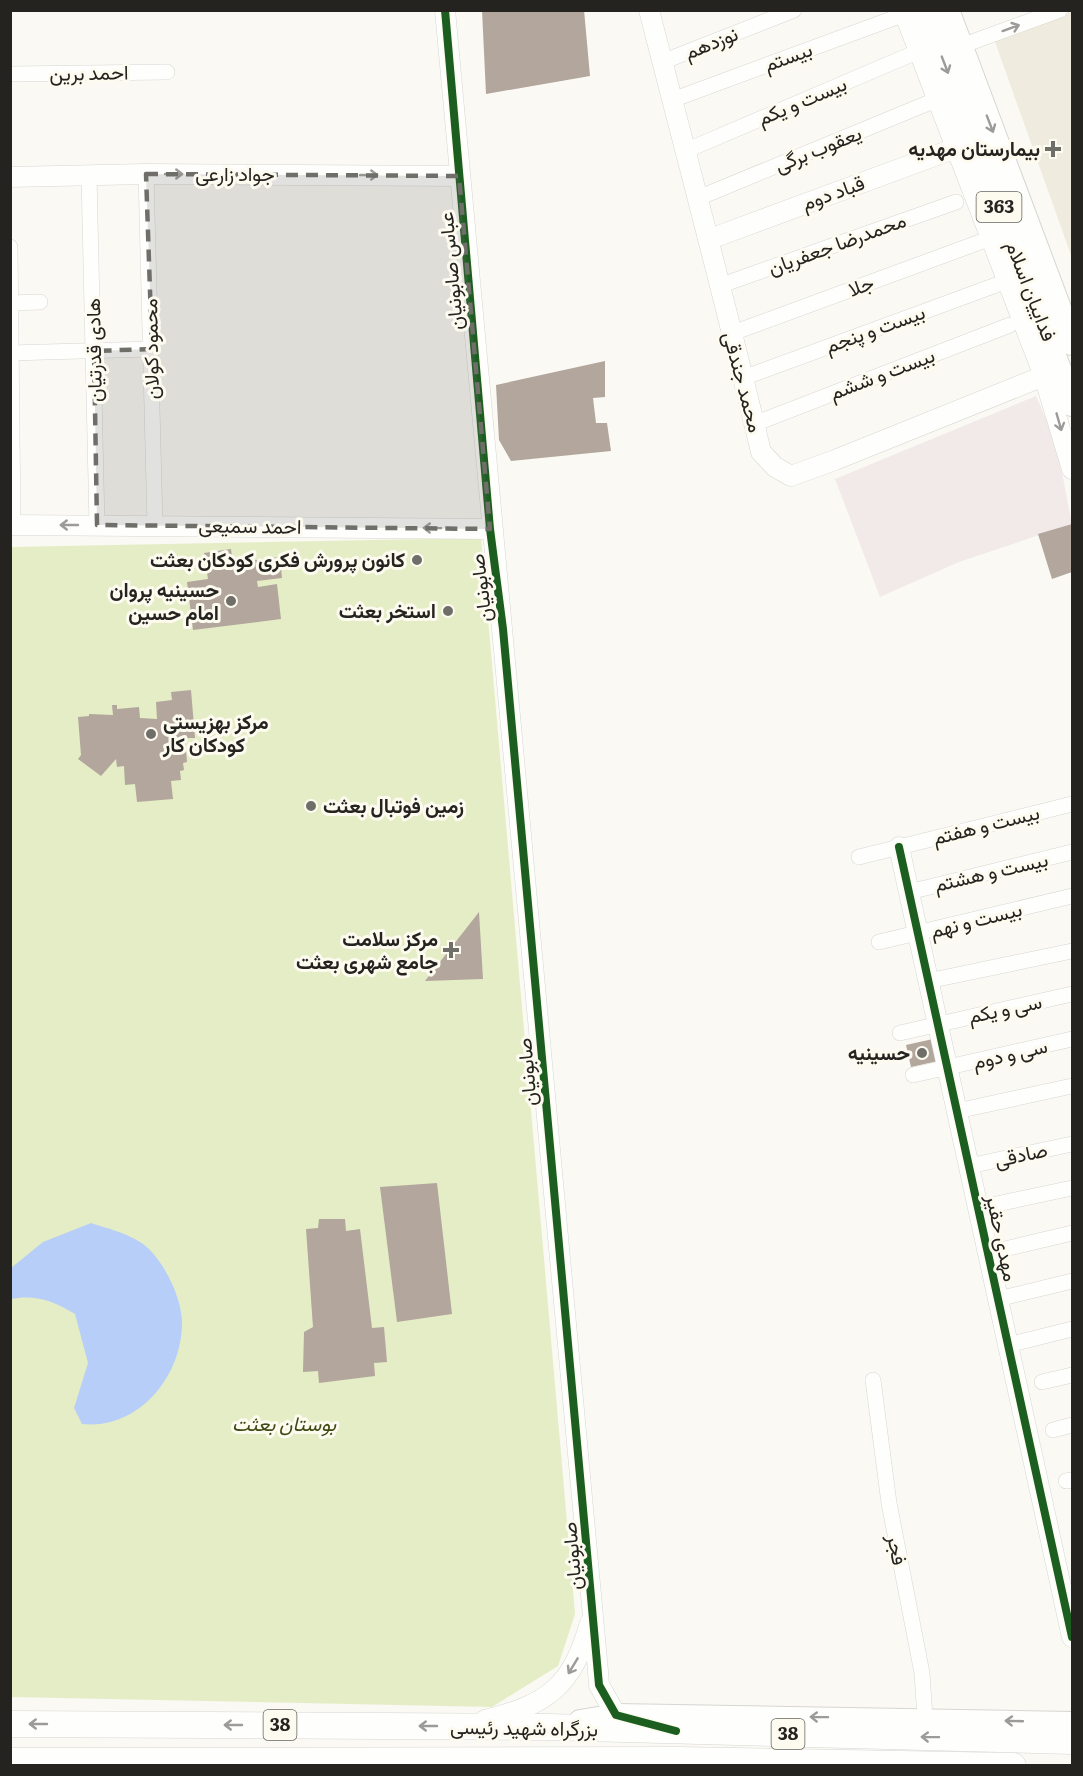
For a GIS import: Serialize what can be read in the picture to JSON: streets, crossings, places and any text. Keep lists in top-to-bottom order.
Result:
{
  "streets": {
    "highway": ["38", "بزرگراه شهید رئیسی"],
    "main road": ["363", "فداییان اسلام"],
    "street": [
      "نوزدهم",
      "بیستم",
      "احمد برین",
      "بیست و یکم",
      "یعقوب برگی",
      "جواد زارعی",
      "قباد دوم",
      "محمدرضا جعفریان",
      "عباس صابونیان",
      "جلا",
      "بیست و پنجم",
      "محمود کولان",
      "هادی قدرتیان",
      "بیست و ششم",
      "محمد جندقی",
      "احمد سمیعی",
      "صابونیان",
      "بیست و هفتم",
      "بیست و هشتم",
      "بیست و نهم",
      "سی و یکم",
      "سی و دوم",
      "صادقی",
      "مهدی حقیر",
      "فجر"
    ]
  },
  "crossings": [
    ["نوزدهم", "محمد جندقی"],
    ["بیستم", "فداییان اسلام"],
    ["بیستم", "محمد جندقی"],
    ["بیست و یکم", "محمد جندقی"],
    ["یعقوب برگی", "محمد جندقی"],
    ["جواد زارعی", "عباس صابونیان"],
    ["جواد زارعی", "محمود کولان"],
    ["جواد زارعی", "هادی قدرتیان"],
    ["قباد دوم", "محمد جندقی"],
    ["محمدرضا جعفریان", "محمد جندقی"],
    ["عباس صابونیان", "احمد سمیعی"],
    ["عباس صابونیان", "صابونیان"],
    ["جلا", "محمد جندقی"],
    ["فداییان اسلام", "محمد جندقی"],
    ["بیست و پنجم", "محمد جندقی"],
    ["محمود کولان", "احمد سمیعی"],
    ["هادی قدرتیان", "احمد سمیعی"],
    ["بیست و ششم", "محمد جندقی"],
    ["احمد سمیعی", "صابونیان"],
    ["بیست و هفتم", "مهدی حقیر"],
    ["بیست و هشتم", "مهدی حقیر"],
    ["بیست و نهم", "مهدی حقیر"],
    ["سی و یکم", "مهدی حقیر"],
    ["سی و دوم", "مهدی حقیر"],
    ["صادقی", "مهدی حقیر"]
  ],
  "one_way": ["جواد زارعی", "احمد سمیعی"],
  "parks": ["بوستان بعثت"],
  "places": {
    "health": ["بیمارستان مهدیه", "مرکز سلامت جامع شهری بعثت"],
    "other": [
      "کانون پرورش فکری کودکان بعثت",
      "حسینیه پروان امام حسین",
      "استخر بعثت",
      "مرکز بهزیستی کودکان کار",
      "زمین فوتبال بعثت",
      "حسینیه"
    ]
  }
}
